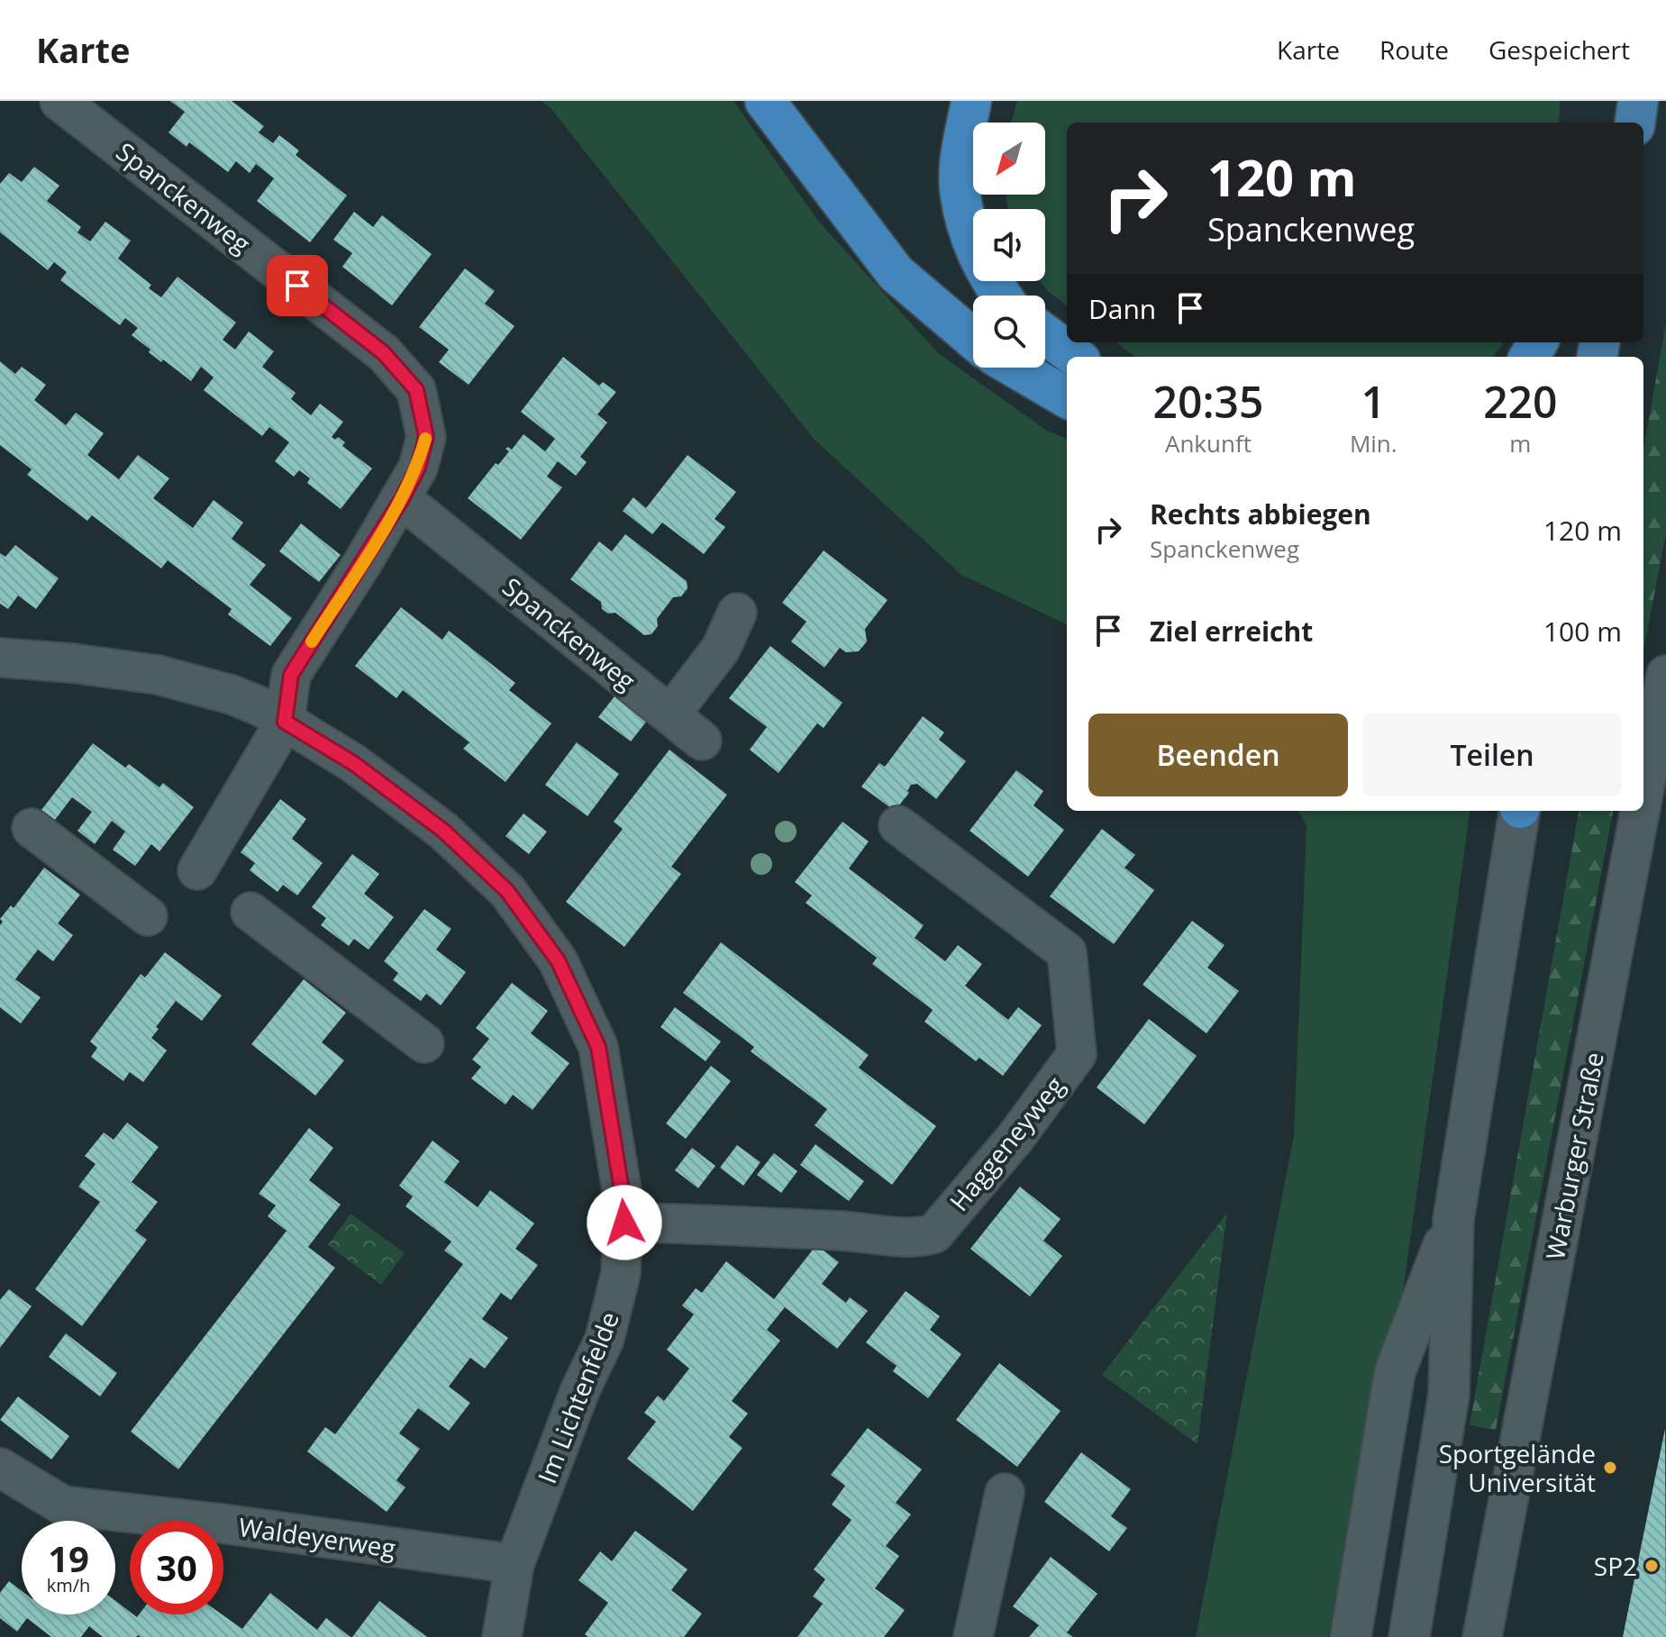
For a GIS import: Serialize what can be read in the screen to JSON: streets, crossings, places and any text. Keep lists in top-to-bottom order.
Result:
{
  "streets": {
    "street": [
      "Spanckenweg",
      "Haggeneyweg",
      "Warburger Straße",
      "Im Lichtenfelde",
      "Waldeyerweg"
    ]
  },
  "crossings": [
    ["Spanckenweg", "Im Lichtenfelde"],
    ["Haggeneyweg", "Im Lichtenfelde"],
    ["Im Lichtenfelde", "Waldeyerweg"]
  ],
  "places": ["Sportgelände Universität", "SP2"],
  "north": "bottom left",
  "page": {
    "header": "Karte",
    "nav": ["Karte", "Route", "Gespeichert"],
    "turn": ["120 m", "Spanckenweg"],
    "then": "Dann",
    "eta": [
      "20:35",
      "Ankunft",
      "1",
      "Min.",
      "220",
      "m"
    ],
    "list": [
      {
        "name": "Rechts abbiegen",
        "note": "Spanckenweg",
        "value": "120 m"
      },
      {
        "name": "Ziel erreicht",
        "value": "100 m"
      }
    ],
    "buttons": ["Beenden", "Teilen"],
    "speed": "19 km/h",
    "limit": "30"
  }
}
